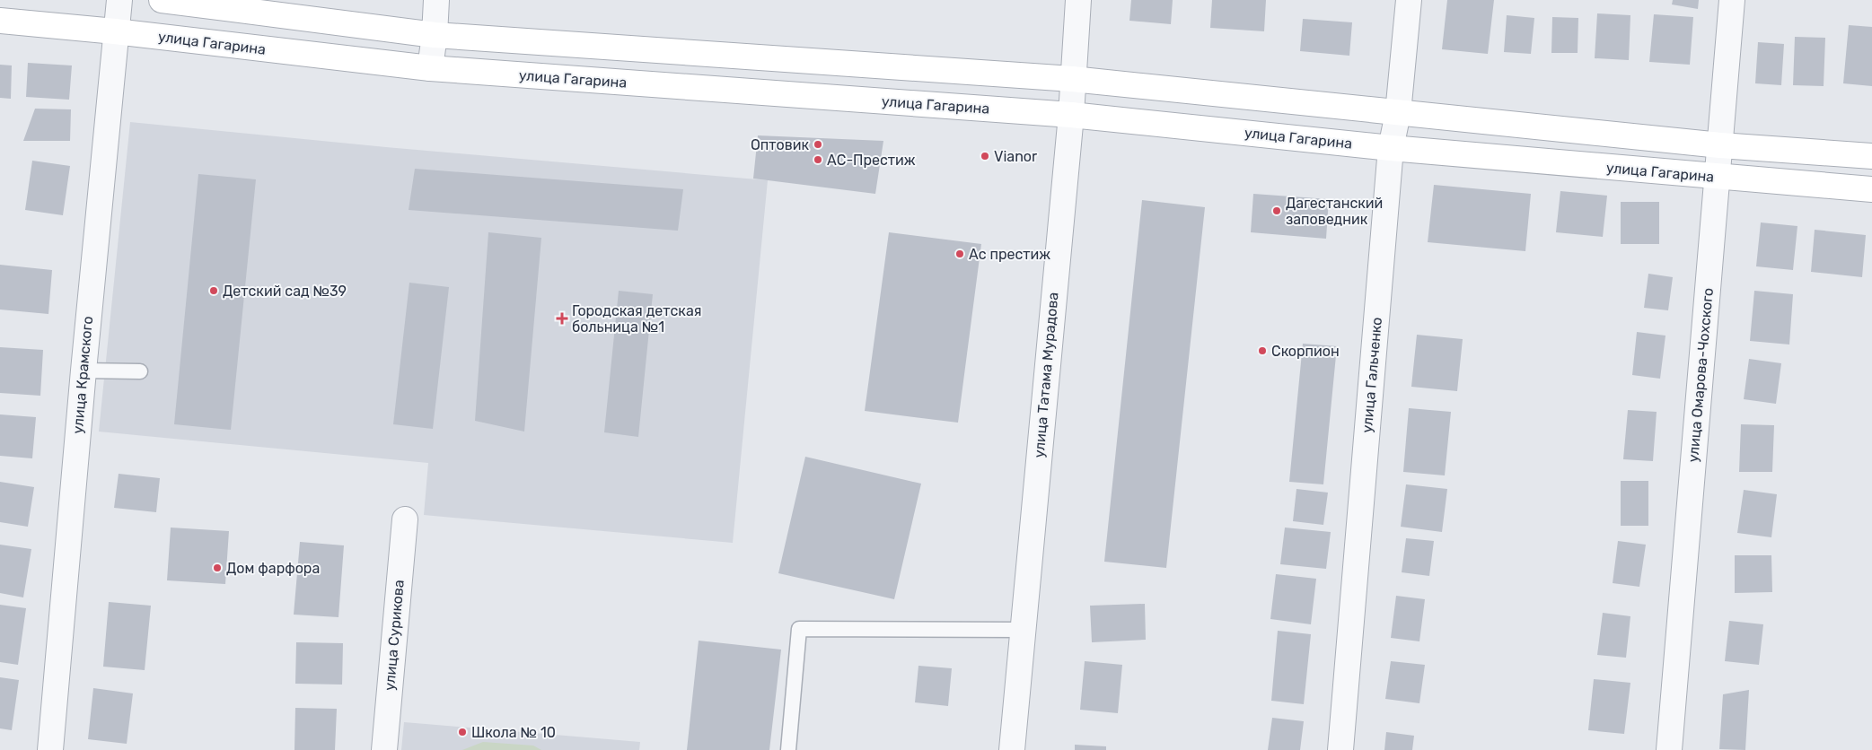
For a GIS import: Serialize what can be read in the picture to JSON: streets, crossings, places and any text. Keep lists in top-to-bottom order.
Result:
{
  "streets": {
    "main road": ["улица Гагарина"],
    "street": [
      "улица Крамского",
      "улица Татама Мурадова",
      "улица Гальченко",
      "улица Омарова-Чохского",
      "улица Сурикова"
    ]
  },
  "crossings": [
    ["улица Гагарина", "улица Крамского"],
    ["улица Гагарина", "улица Татама Мурадова"],
    ["улица Гагарина", "улица Гальченко"],
    ["улица Гагарина", "улица Омарова-Чохского"]
  ],
  "places": {
    "other": [
      "Оптовик",
      "Vianor",
      "АС-Престиж",
      "Дагестанский заповедник",
      "Ас престиж",
      "Детский сад №39",
      "Скорпион",
      "Дом фарфора",
      "Школа № 10"
    ],
    "health": ["Городская детская больница №1"]
  }
}
